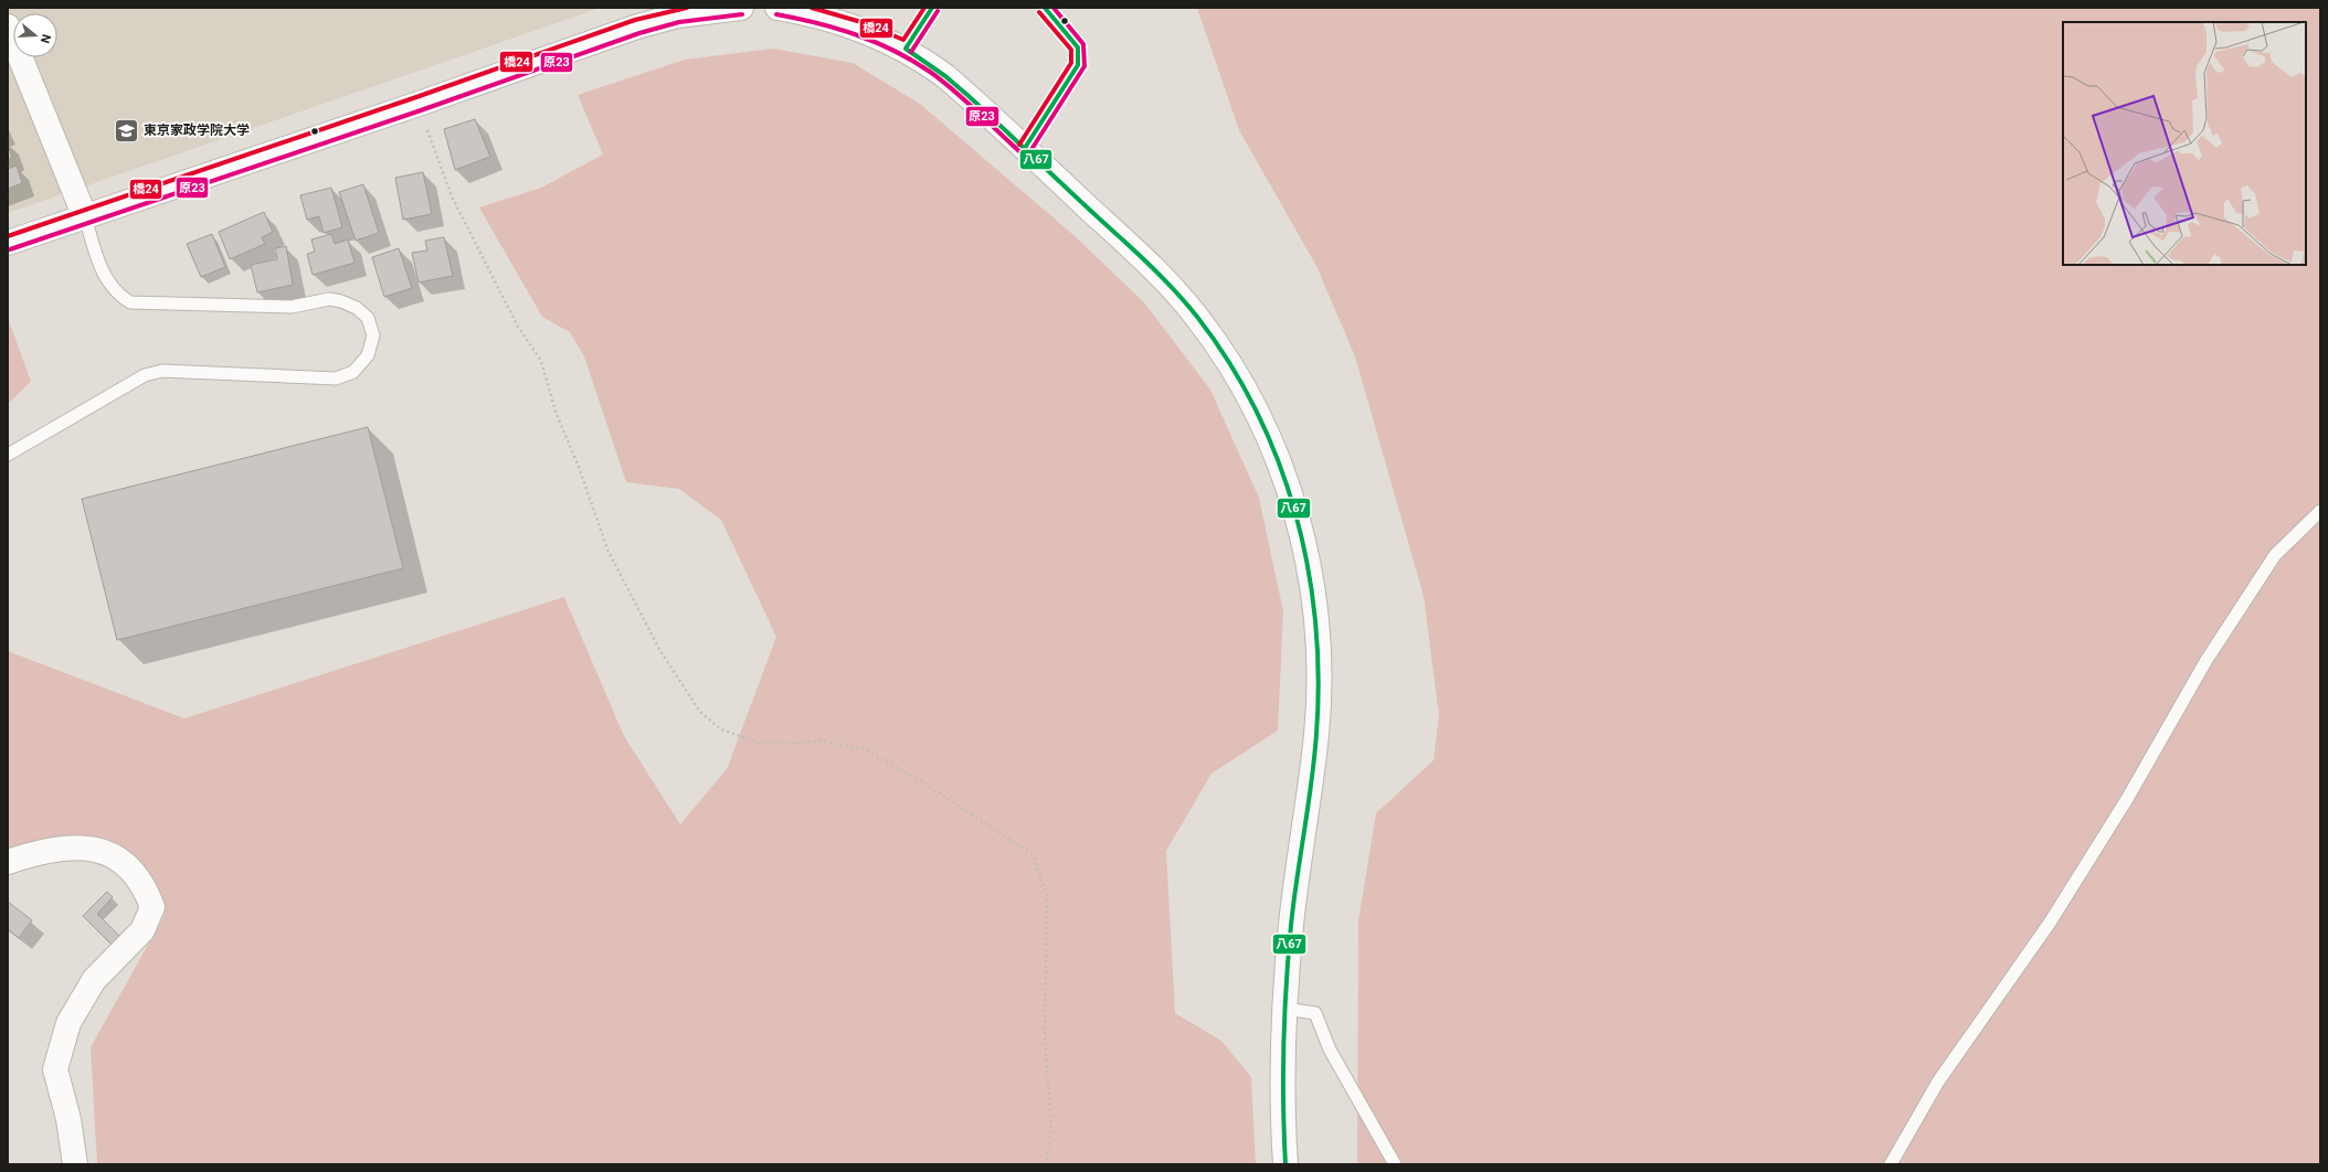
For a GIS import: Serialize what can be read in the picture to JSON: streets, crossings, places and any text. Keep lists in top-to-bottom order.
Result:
{
  "places": {
    "school or university": ["東京家政学院大学"]
  },
  "lines": ["transit line 八67", "transit line 原23", "transit line 橋24"],
  "north": "right"
}
